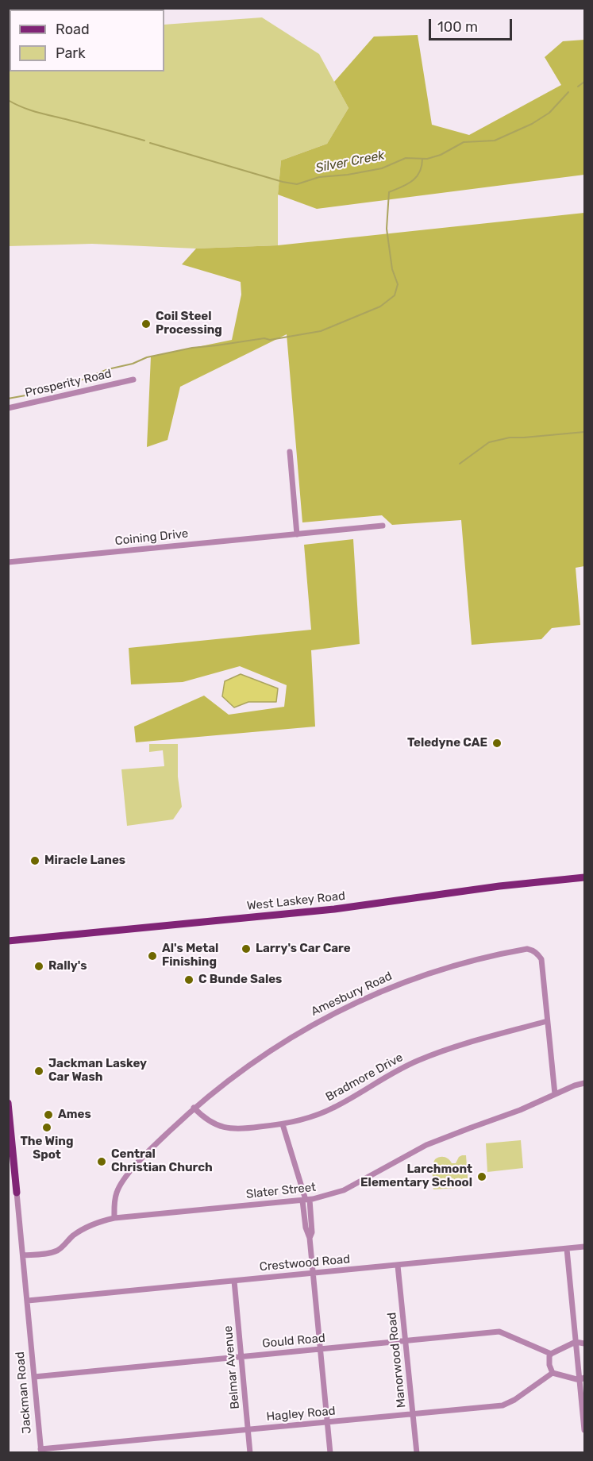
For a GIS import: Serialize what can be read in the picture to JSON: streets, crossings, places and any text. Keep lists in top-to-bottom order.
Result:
{
  "streets": {
    "main road": ["West Laskey Road", "Jackman Road"],
    "street": [
      "Prosperity Road",
      "Coining Drive",
      "Amesbury Road",
      "Bradmore Drive",
      "Slater Street",
      "Crestwood Road",
      "Gould Road",
      "Manorwood Road",
      "Belmar Avenue",
      "Hagley Road"
    ]
  },
  "crossings": [
    ["Amesbury Road", "Bradmore Drive"],
    ["Amesbury Road", "Slater Street"],
    ["Slater Street", "Jackman Road"],
    ["Crestwood Road", "Manorwood Road"],
    ["Crestwood Road", "Belmar Avenue"],
    ["Crestwood Road", "Jackman Road"],
    ["Gould Road", "Manorwood Road"],
    ["Gould Road", "Belmar Avenue"],
    ["Gould Road", "Jackman Road"],
    ["Manorwood Road", "Hagley Road"],
    ["Belmar Avenue", "Hagley Road"],
    ["Jackman Road", "Hagley Road"]
  ],
  "water": ["Silver Creek"],
  "places": [
    "Coil Steel Processing",
    "Teledyne CAE",
    "Miracle Lanes",
    "Larry's Car Care",
    "Al's Metal Finishing",
    "Rally's",
    "C Bunde Sales",
    "Jackman Laskey Car Wash",
    "Ames",
    "The Wing Spot",
    "Central Christian Church",
    "Larchmont Elementary School"
  ],
  "legend": ["Road", "Park"],
  "scale_bar": "100 m"
}
